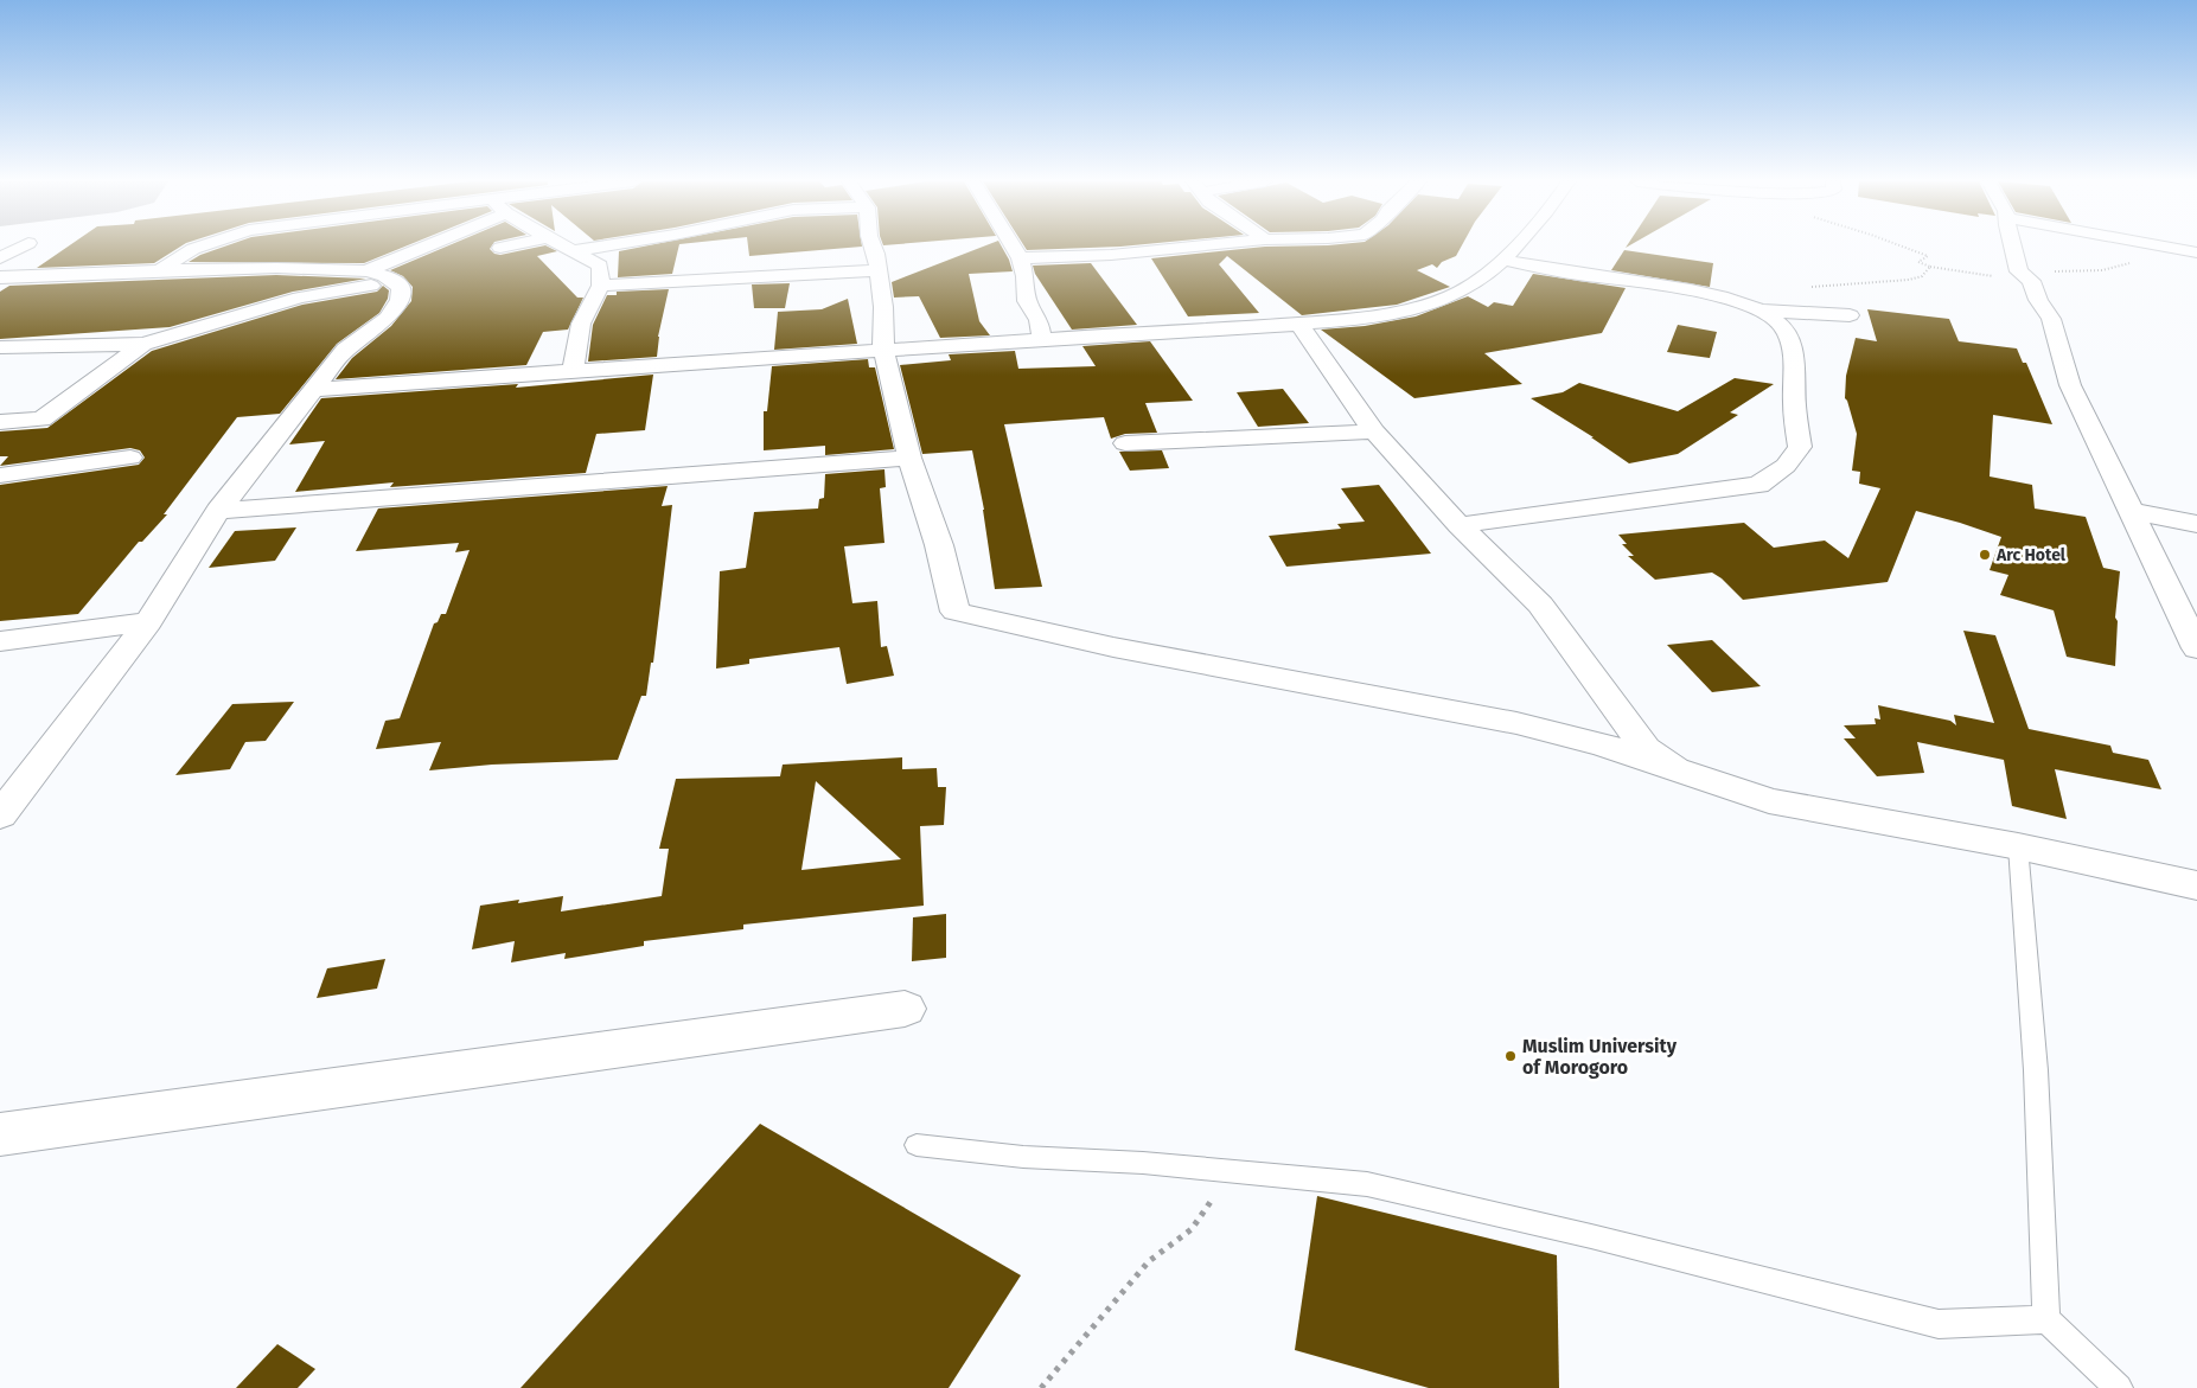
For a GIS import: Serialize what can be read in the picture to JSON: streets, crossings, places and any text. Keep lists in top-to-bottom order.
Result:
{
  "places": ["Arc Hotel", "Muslim University of Morogoro"]
}
